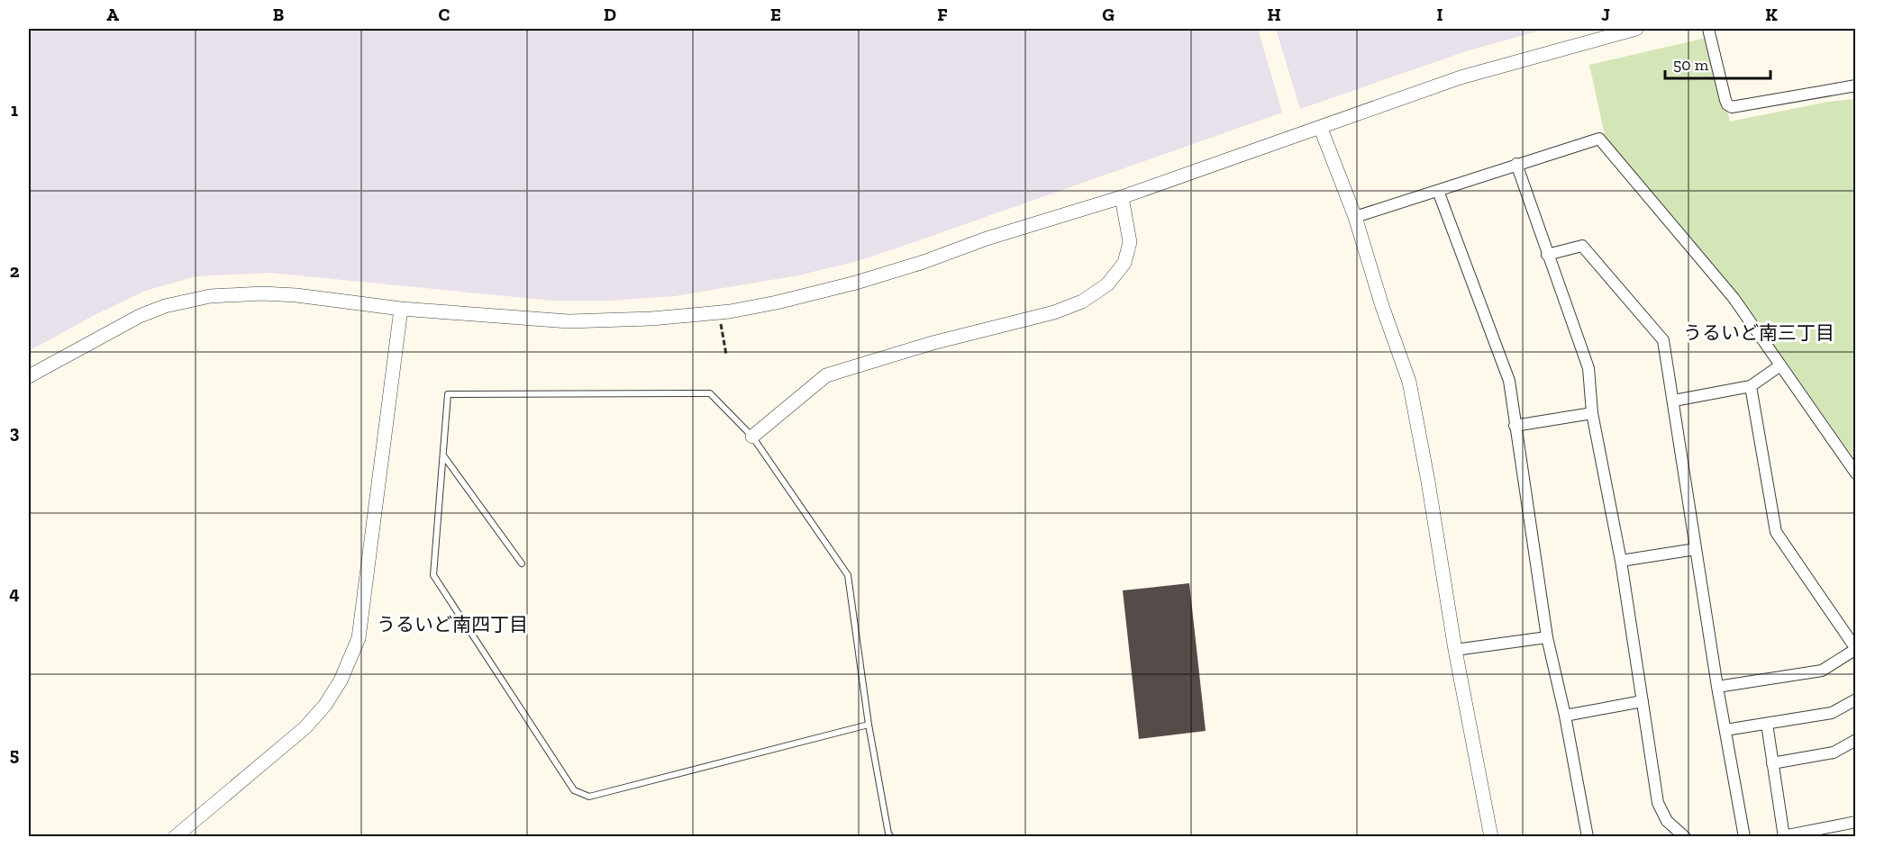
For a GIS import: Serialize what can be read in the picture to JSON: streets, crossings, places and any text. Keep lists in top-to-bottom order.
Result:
{
  "districts": ["うるいど南三丁目", "うるいど南四丁目"],
  "scale_bar": "50 m",
  "grid": {
    "columns": [
      "A",
      "B",
      "C",
      "D",
      "E",
      "F",
      "G",
      "H",
      "I",
      "J",
      "K"
    ],
    "rows": [
      "1",
      "2",
      "3",
      "4",
      "5"
    ]
  }
}
